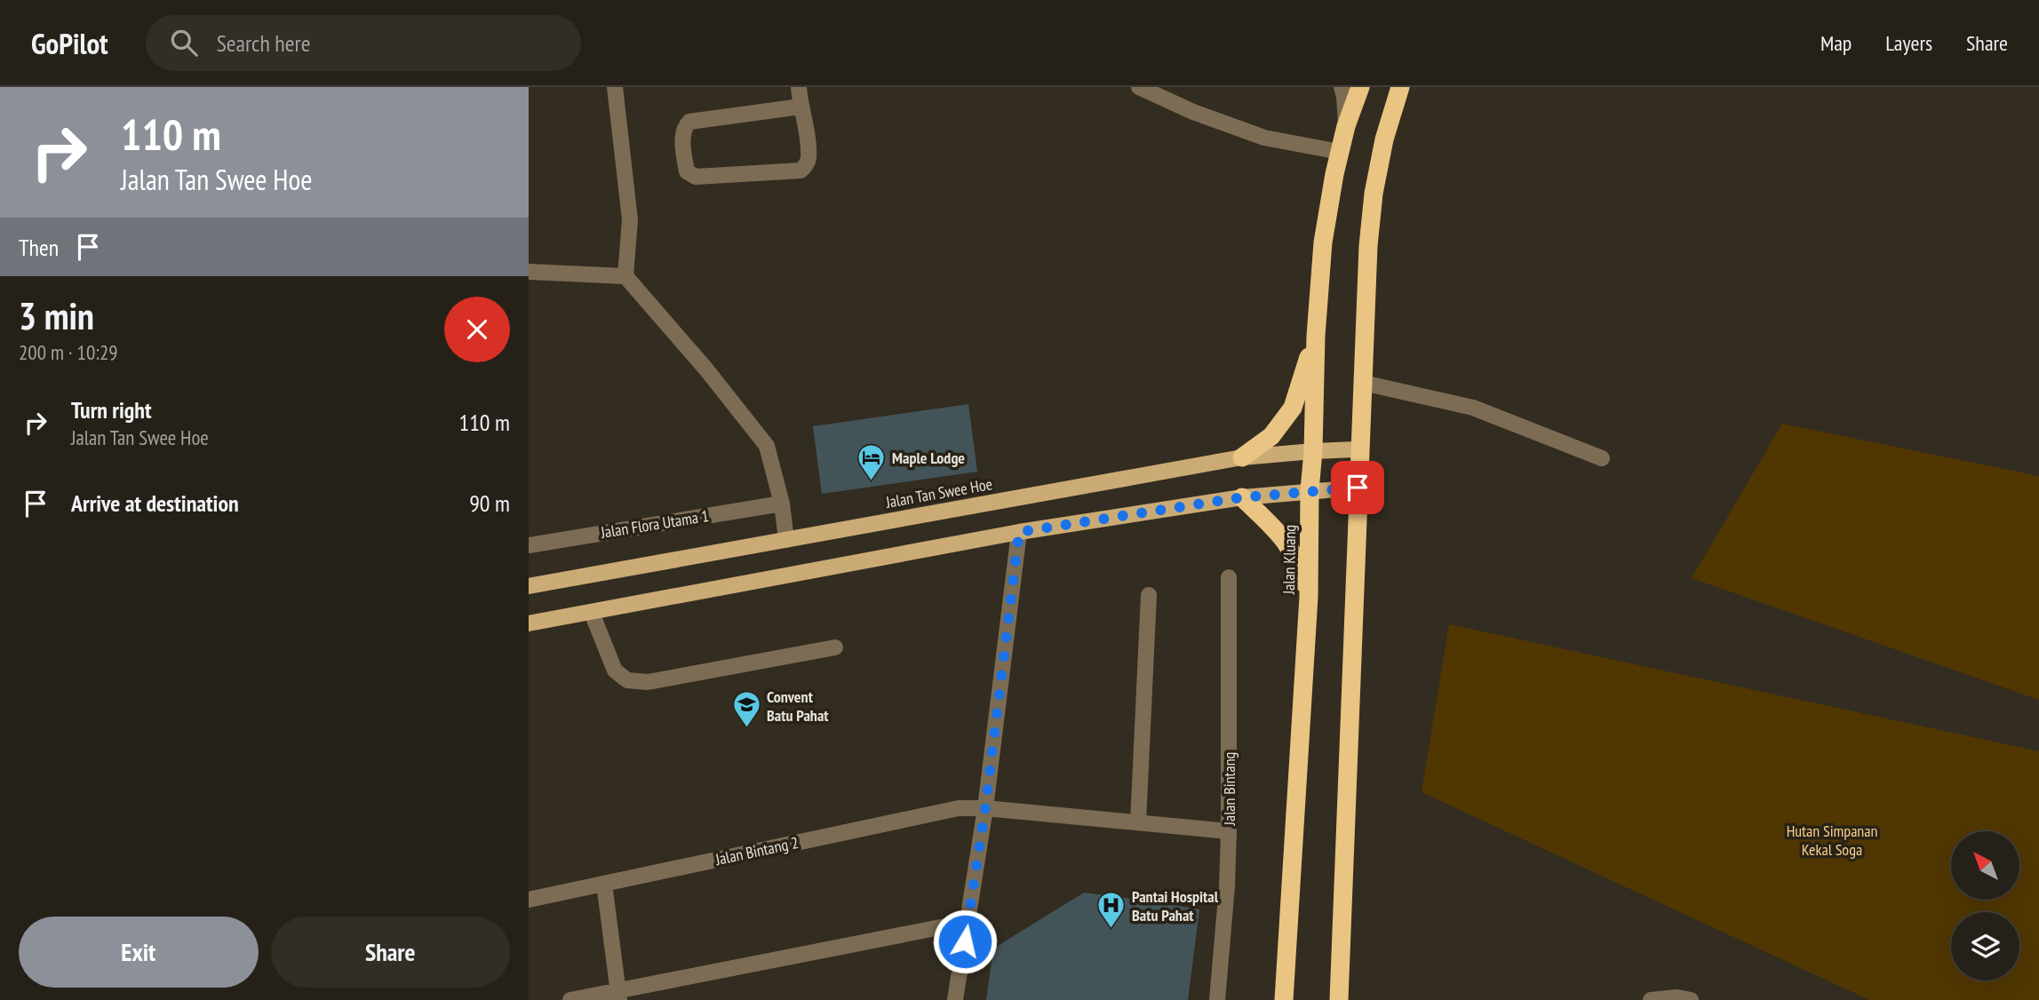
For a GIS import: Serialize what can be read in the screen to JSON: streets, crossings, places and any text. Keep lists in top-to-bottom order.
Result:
{
  "streets": {
    "highway": ["Jalan Kluang"],
    "main road": ["Jalan Tan Swee Hoe"],
    "street": ["Jalan Flora Utama 1", "Jalan Bintang", "Jalan Bintang 2"]
  },
  "crossings": [
    ["Jalan Tan Swee Hoe", "Jalan Kluang"],
    ["Jalan Bintang", "Jalan Bintang 2"]
  ],
  "parks": ["Hutan Simpanan Kekal Soga"],
  "places": {
    "hotel": ["Maple Lodge"],
    "school or university": ["Convent Batu Pahat"],
    "hospital": ["Pantai Hospital Batu Pahat"]
  },
  "north": "top left",
  "page": {
    "header": "GoPilot",
    "search": "Search here",
    "nav": ["Map", "Layers", "Share"],
    "turn": ["110 m", "Jalan Tan Swee Hoe"],
    "then": "Then",
    "heading": ["3 min", "200 m · 10:29"],
    "list": [
      {
        "name": "Turn right",
        "note": "Jalan Tan Swee Hoe",
        "value": "110 m"
      },
      {
        "name": "Arrive at destination",
        "value": "90 m"
      }
    ],
    "buttons": ["Exit", "Share"]
  }
}
